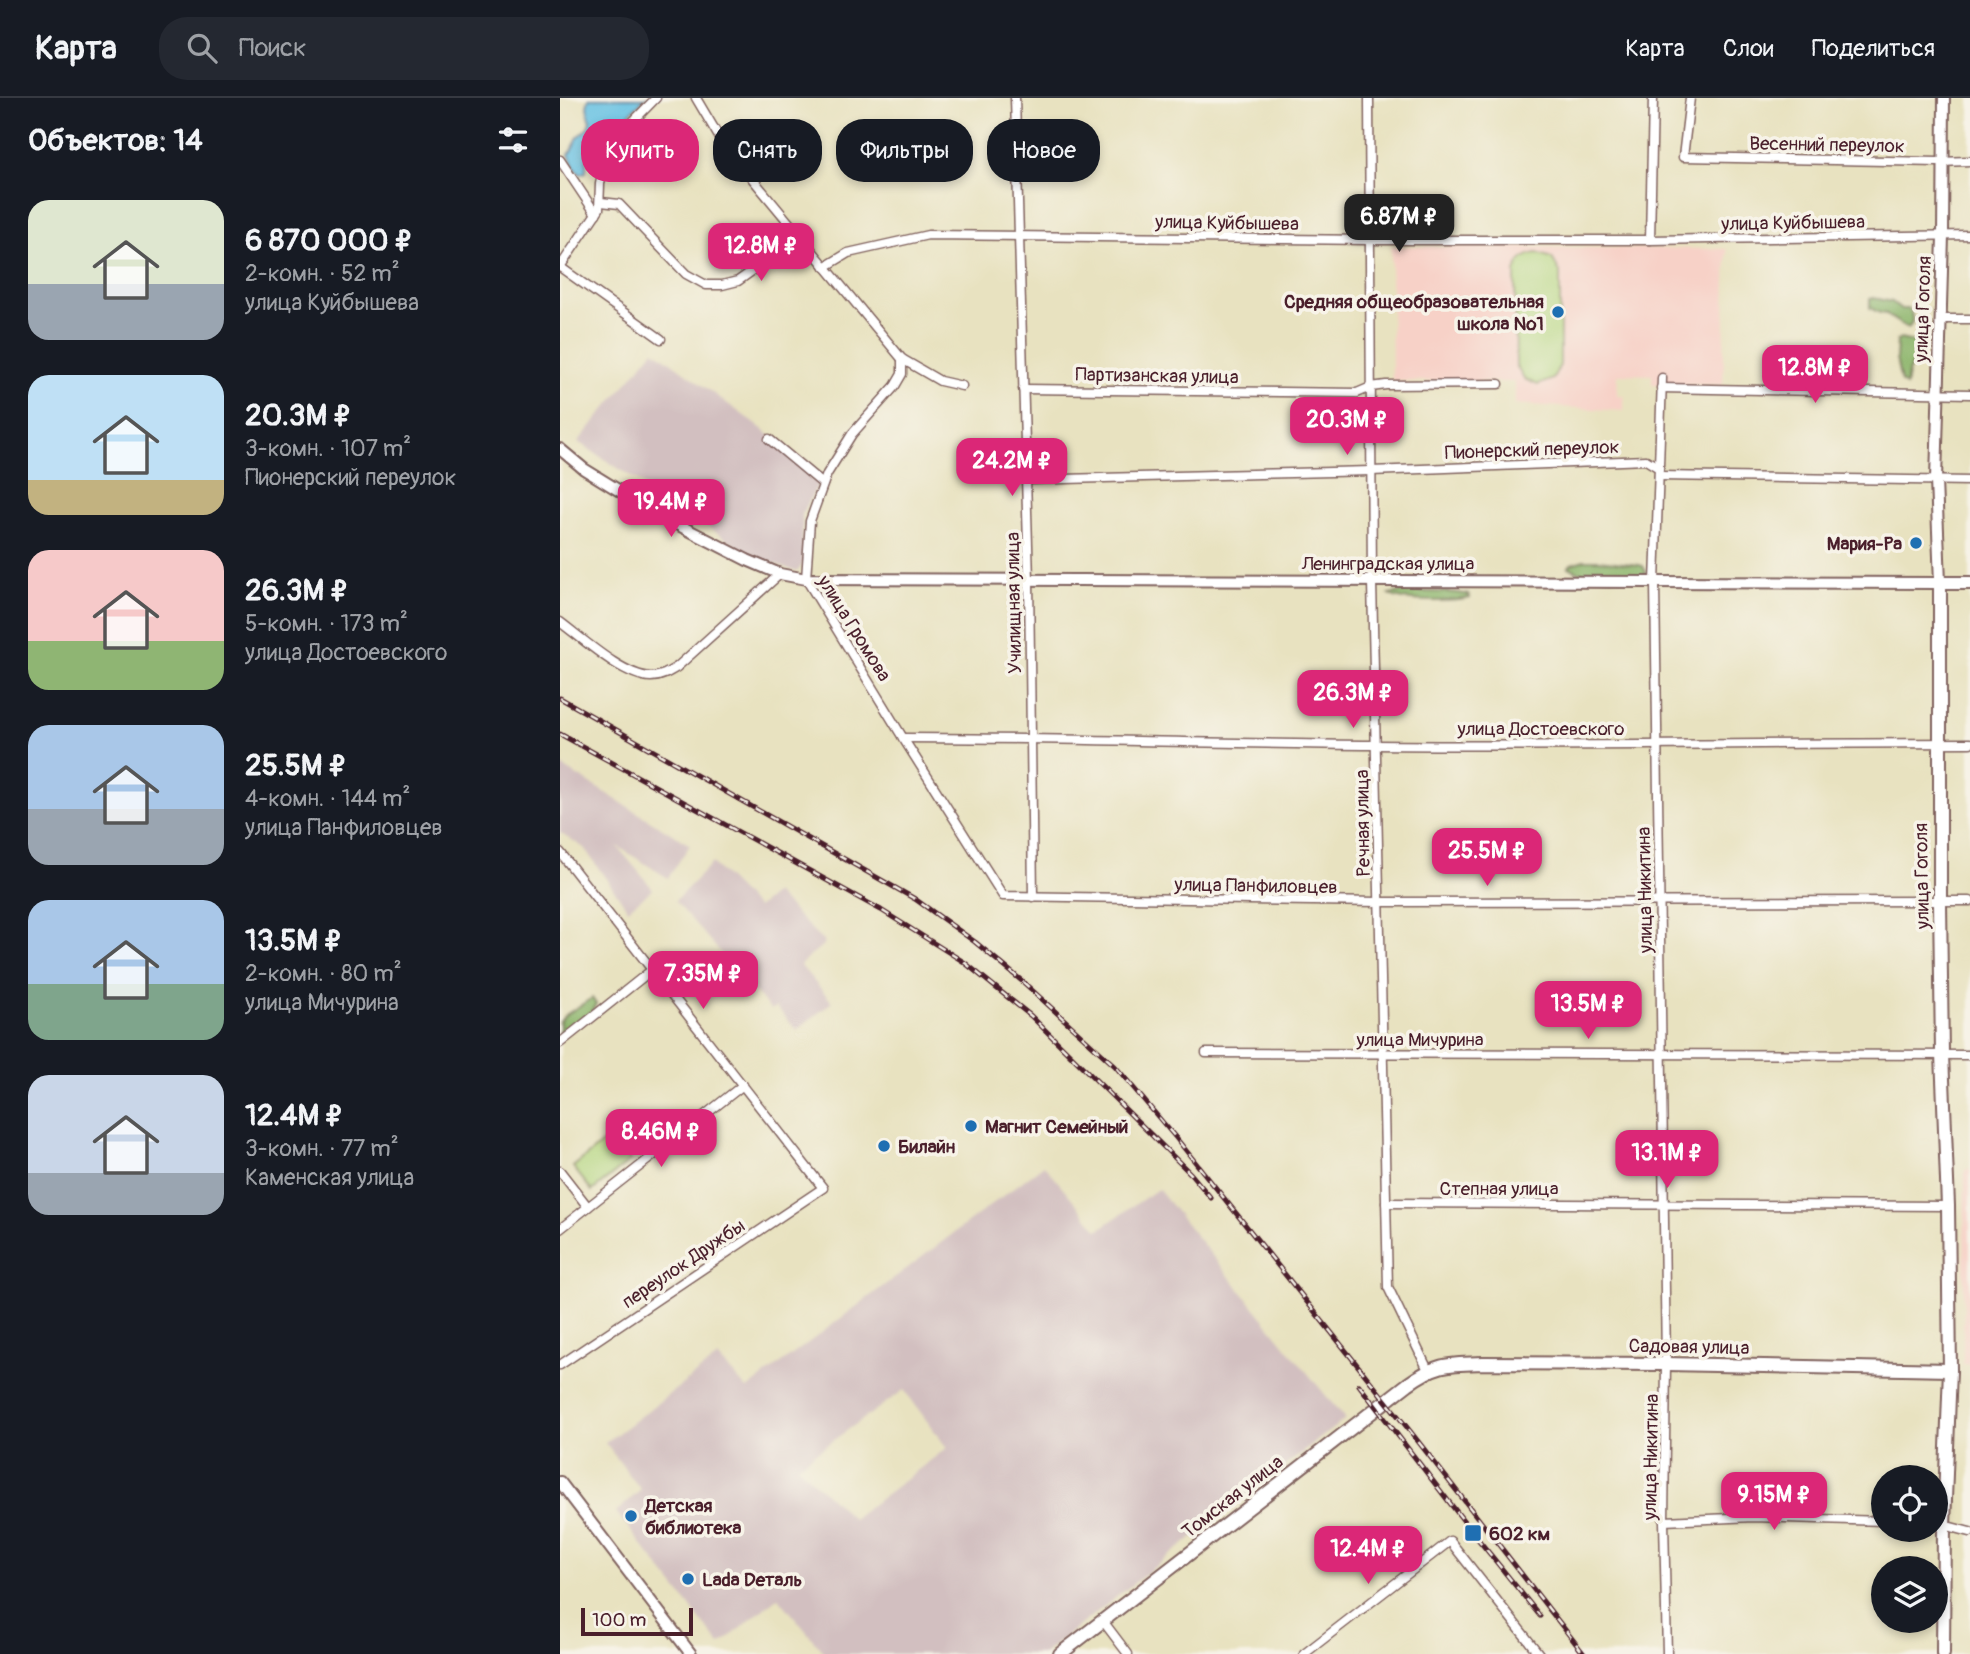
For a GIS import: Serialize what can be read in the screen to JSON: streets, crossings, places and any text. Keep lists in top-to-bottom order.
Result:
{
  "streets": {
    "main road": [
      "улица Гоголя",
      "Ленинградская улица",
      "Садовая улица",
      "Томская улица"
    ],
    "street": [
      "Весенний переулок",
      "улица Куйбышева",
      "Партизанская улица",
      "Пионерский переулок",
      "Училищная улица",
      "улица Громова",
      "улица Достоевского",
      "Речная улица",
      "улица Панфиловцев",
      "улица Никитина",
      "улица Мичурина",
      "Степная улица",
      "переулок Дружбы"
    ]
  },
  "crossings": [
    ["Весенний переулок", "улица Гоголя"],
    ["улица Куйбышева", "улица Гоголя"],
    ["улица Куйбышева", "Училищная улица"],
    ["улица Куйбышева", "Речная улица"],
    ["улица Гоголя", "Пионерский переулок"],
    ["улица Гоголя", "Ленинградская улица"],
    ["улица Гоголя", "улица Достоевского"],
    ["улица Гоголя", "улица Панфиловцев"],
    ["улица Гоголя", "улица Мичурина"],
    ["улица Гоголя", "Степная улица"],
    ["улица Гоголя", "Садовая улица"],
    ["Партизанская улица", "Училищная улица"],
    ["Партизанская улица", "Речная улица"],
    ["Пионерский переулок", "Училищная улица"],
    ["Пионерский переулок", "Речная улица"],
    ["Пионерский переулок", "улица Никитина"],
    ["Ленинградская улица", "Училищная улица"],
    ["Ленинградская улица", "улица Громова"],
    ["Ленинградская улица", "Речная улица"],
    ["Ленинградская улица", "улица Никитина"],
    ["Училищная улица", "улица Достоевского"],
    ["Училищная улица", "улица Панфиловцев"],
    ["улица Громова", "улица Достоевского"],
    ["улица Громова", "улица Панфиловцев"],
    ["улица Достоевского", "Речная улица"],
    ["улица Достоевского", "улица Никитина"],
    ["Речная улица", "улица Панфиловцев"],
    ["Речная улица", "улица Мичурина"],
    ["Речная улица", "Степная улица"],
    ["Речная улица", "Садовая улица"],
    ["Речная улица", "Томская улица"],
    ["улица Панфиловцев", "улица Никитина"],
    ["улица Никитина", "улица Мичурина"],
    ["улица Никитина", "Степная улица"],
    ["улица Никитина", "Садовая улица"],
    ["Садовая улица", "Томская улица"]
  ],
  "places": {
    "other": [
      "Средняя общеобразовательная школа №1",
      "Мария-Ра",
      "Магнит Семейный",
      "Билайн",
      "Детская библиотека",
      "Lada Dеталь"
    ],
    "transit": ["602 км"]
  },
  "scale_bar": "100 m",
  "page": {
    "header": "Карта",
    "search": "Поиск",
    "nav": ["Карта", "Слои", "Поделиться"],
    "heading": "Объектов: 14",
    "chip": [
      "Купить",
      "Снять",
      "Фильтры",
      "Новое"
    ],
    "list": [
      {
        "name": "6 870 000 ₽",
        "note": "2-комн. · 52 m² · улица Куйбышева"
      },
      {
        "name": "20.3M ₽",
        "note": "3-комн. · 107 m² · Пионерский переулок"
      },
      {
        "name": "26.3M ₽",
        "note": "5-комн. · 173 m² · улица Достоевского"
      },
      {
        "name": "25.5M ₽",
        "note": "4-комн. · 144 m² · улица Панфиловцев"
      },
      {
        "name": "13.5M ₽",
        "note": "2-комн. · 80 m² · улица Мичурина"
      },
      {
        "name": "12.4M ₽",
        "note": "3-комн. · 77 m² · Каменская улица"
      }
    ],
    "price": [
      "6.87M ₽",
      "12.8M ₽",
      "12.8M ₽",
      "20.3M ₽",
      "24.2M ₽",
      "19.4M ₽",
      "26.3M ₽",
      "25.5M ₽",
      "7.35M ₽",
      "13.5M ₽",
      "8.46M ₽",
      "13.1M ₽",
      "9.15M ₽",
      "12.4M ₽"
    ],
    "scale": "100 m"
  }
}
